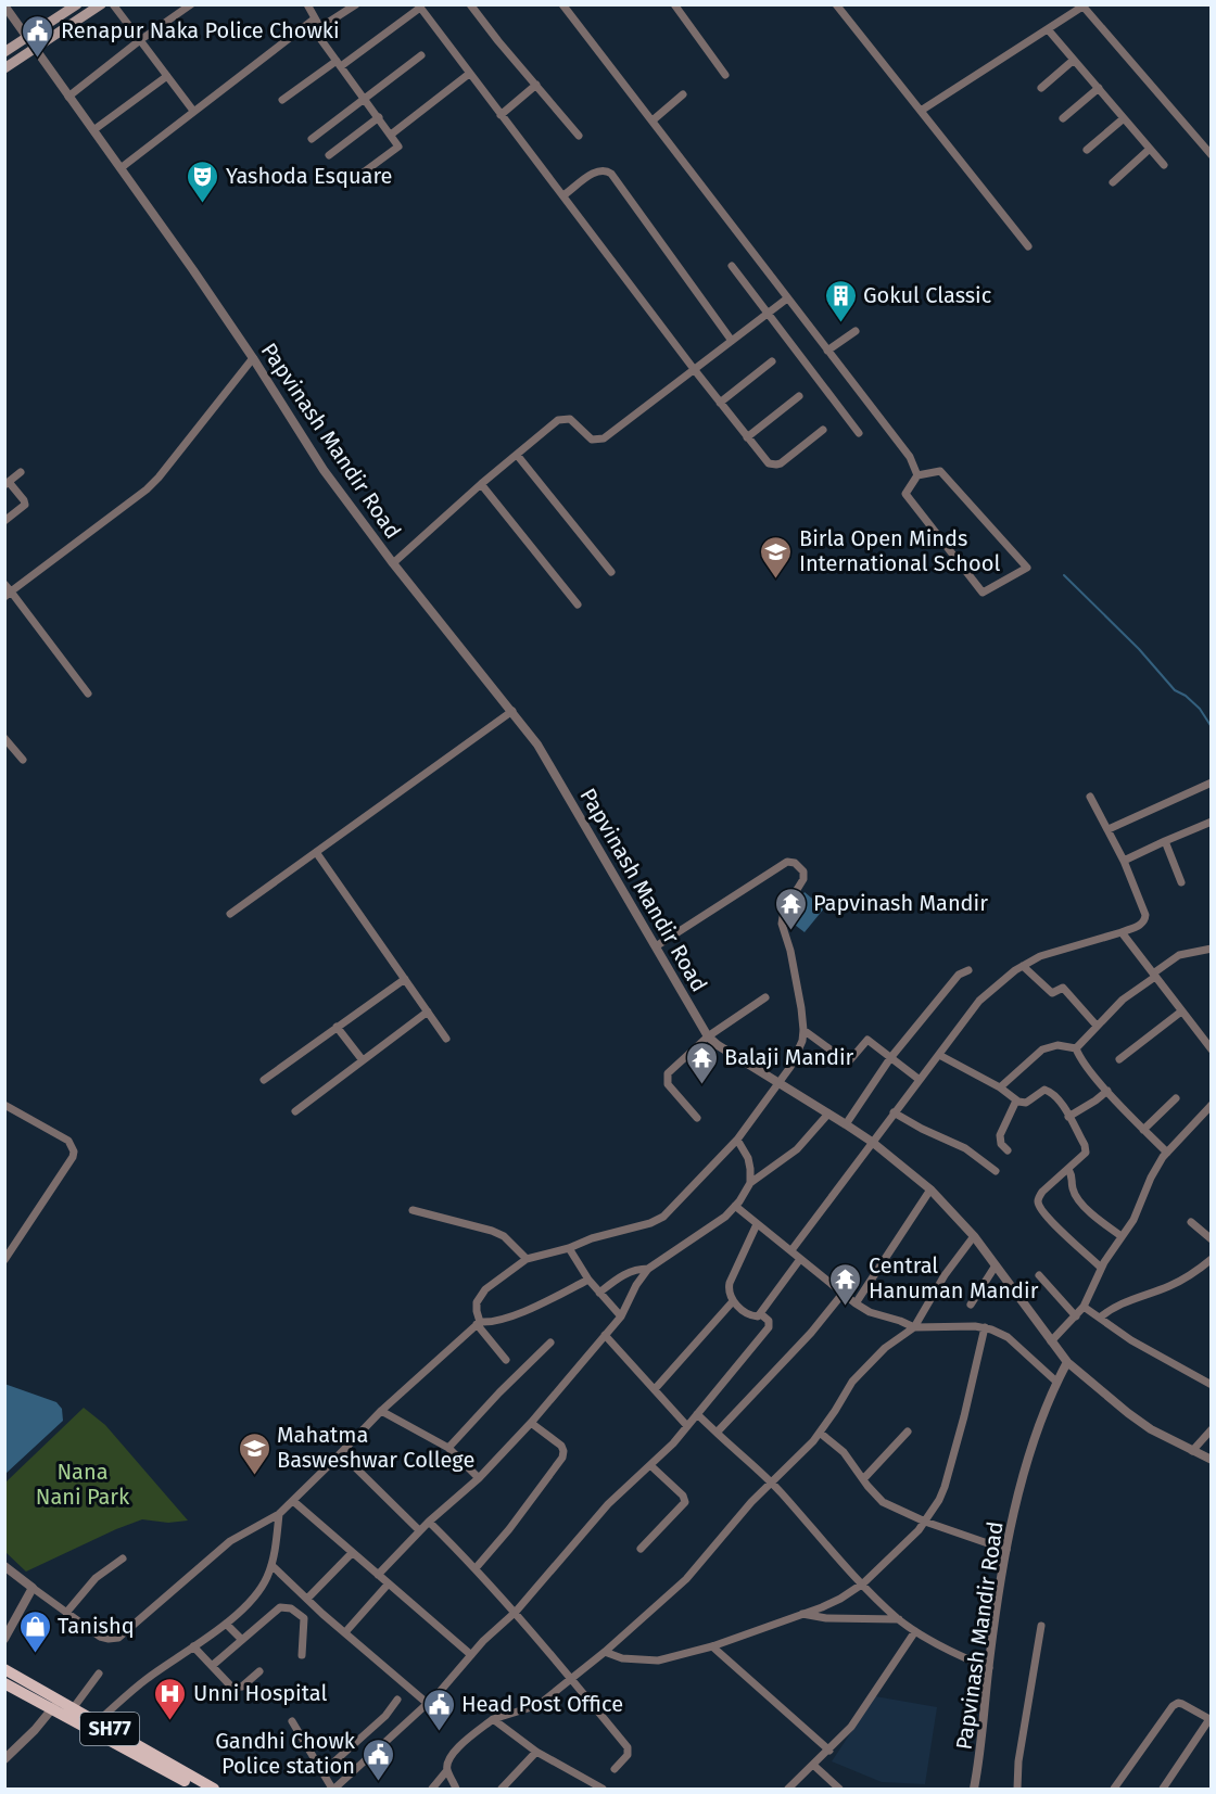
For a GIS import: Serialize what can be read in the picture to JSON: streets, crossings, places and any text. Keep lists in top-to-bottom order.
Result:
{
  "streets": {
    "main road": ["SH77"],
    "street": ["Papvinash Mandir Road"]
  },
  "parks": ["Nana Nani Park"],
  "places": {
    "public building": ["Renapur Naka Police Chowki", "Head Post Office", "Gandhi Chowk Police station"],
    "theatre": ["Yashoda Esquare"],
    "building": ["Gokul Classic"],
    "school or university": ["Birla Open Minds International School", "Mahatma Basweshwar College"],
    "temple": ["Papvinash Mandir", "Balaji Mandir", "Central Hanuman Mandir"],
    "shop": ["Tanishq"],
    "hospital": ["Unni Hospital"]
  }
}
